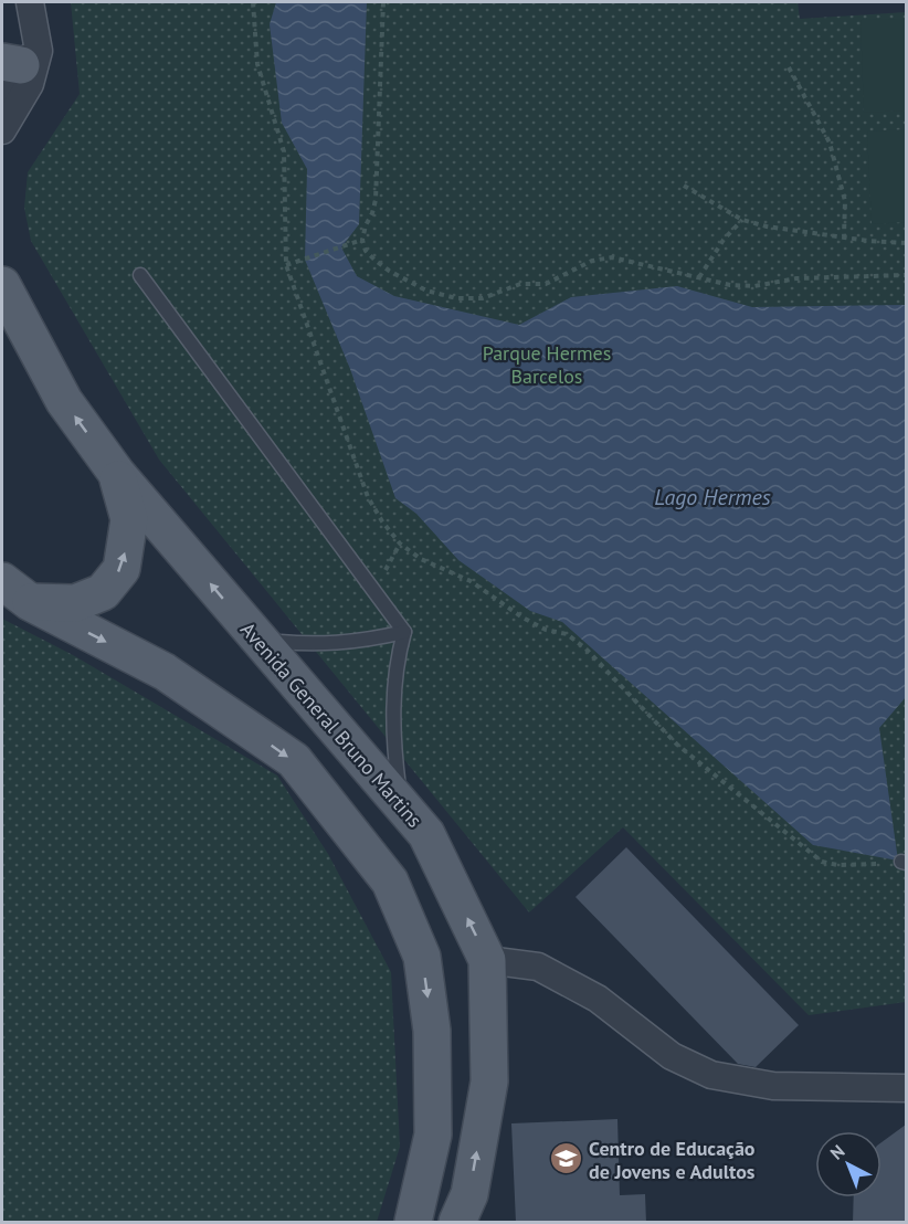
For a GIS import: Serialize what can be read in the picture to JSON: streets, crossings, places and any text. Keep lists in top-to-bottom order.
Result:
{
  "streets": {
    "main road": ["Avenida General Bruno Martins"]
  },
  "one_way": ["Avenida General Bruno Martins"],
  "water": ["Lago Hermes"],
  "parks": ["Parque Hermes Barcelos"],
  "places": {
    "school or university": ["Centro de Educação de Jovens e Adultos"]
  },
  "north": "top left"
}
